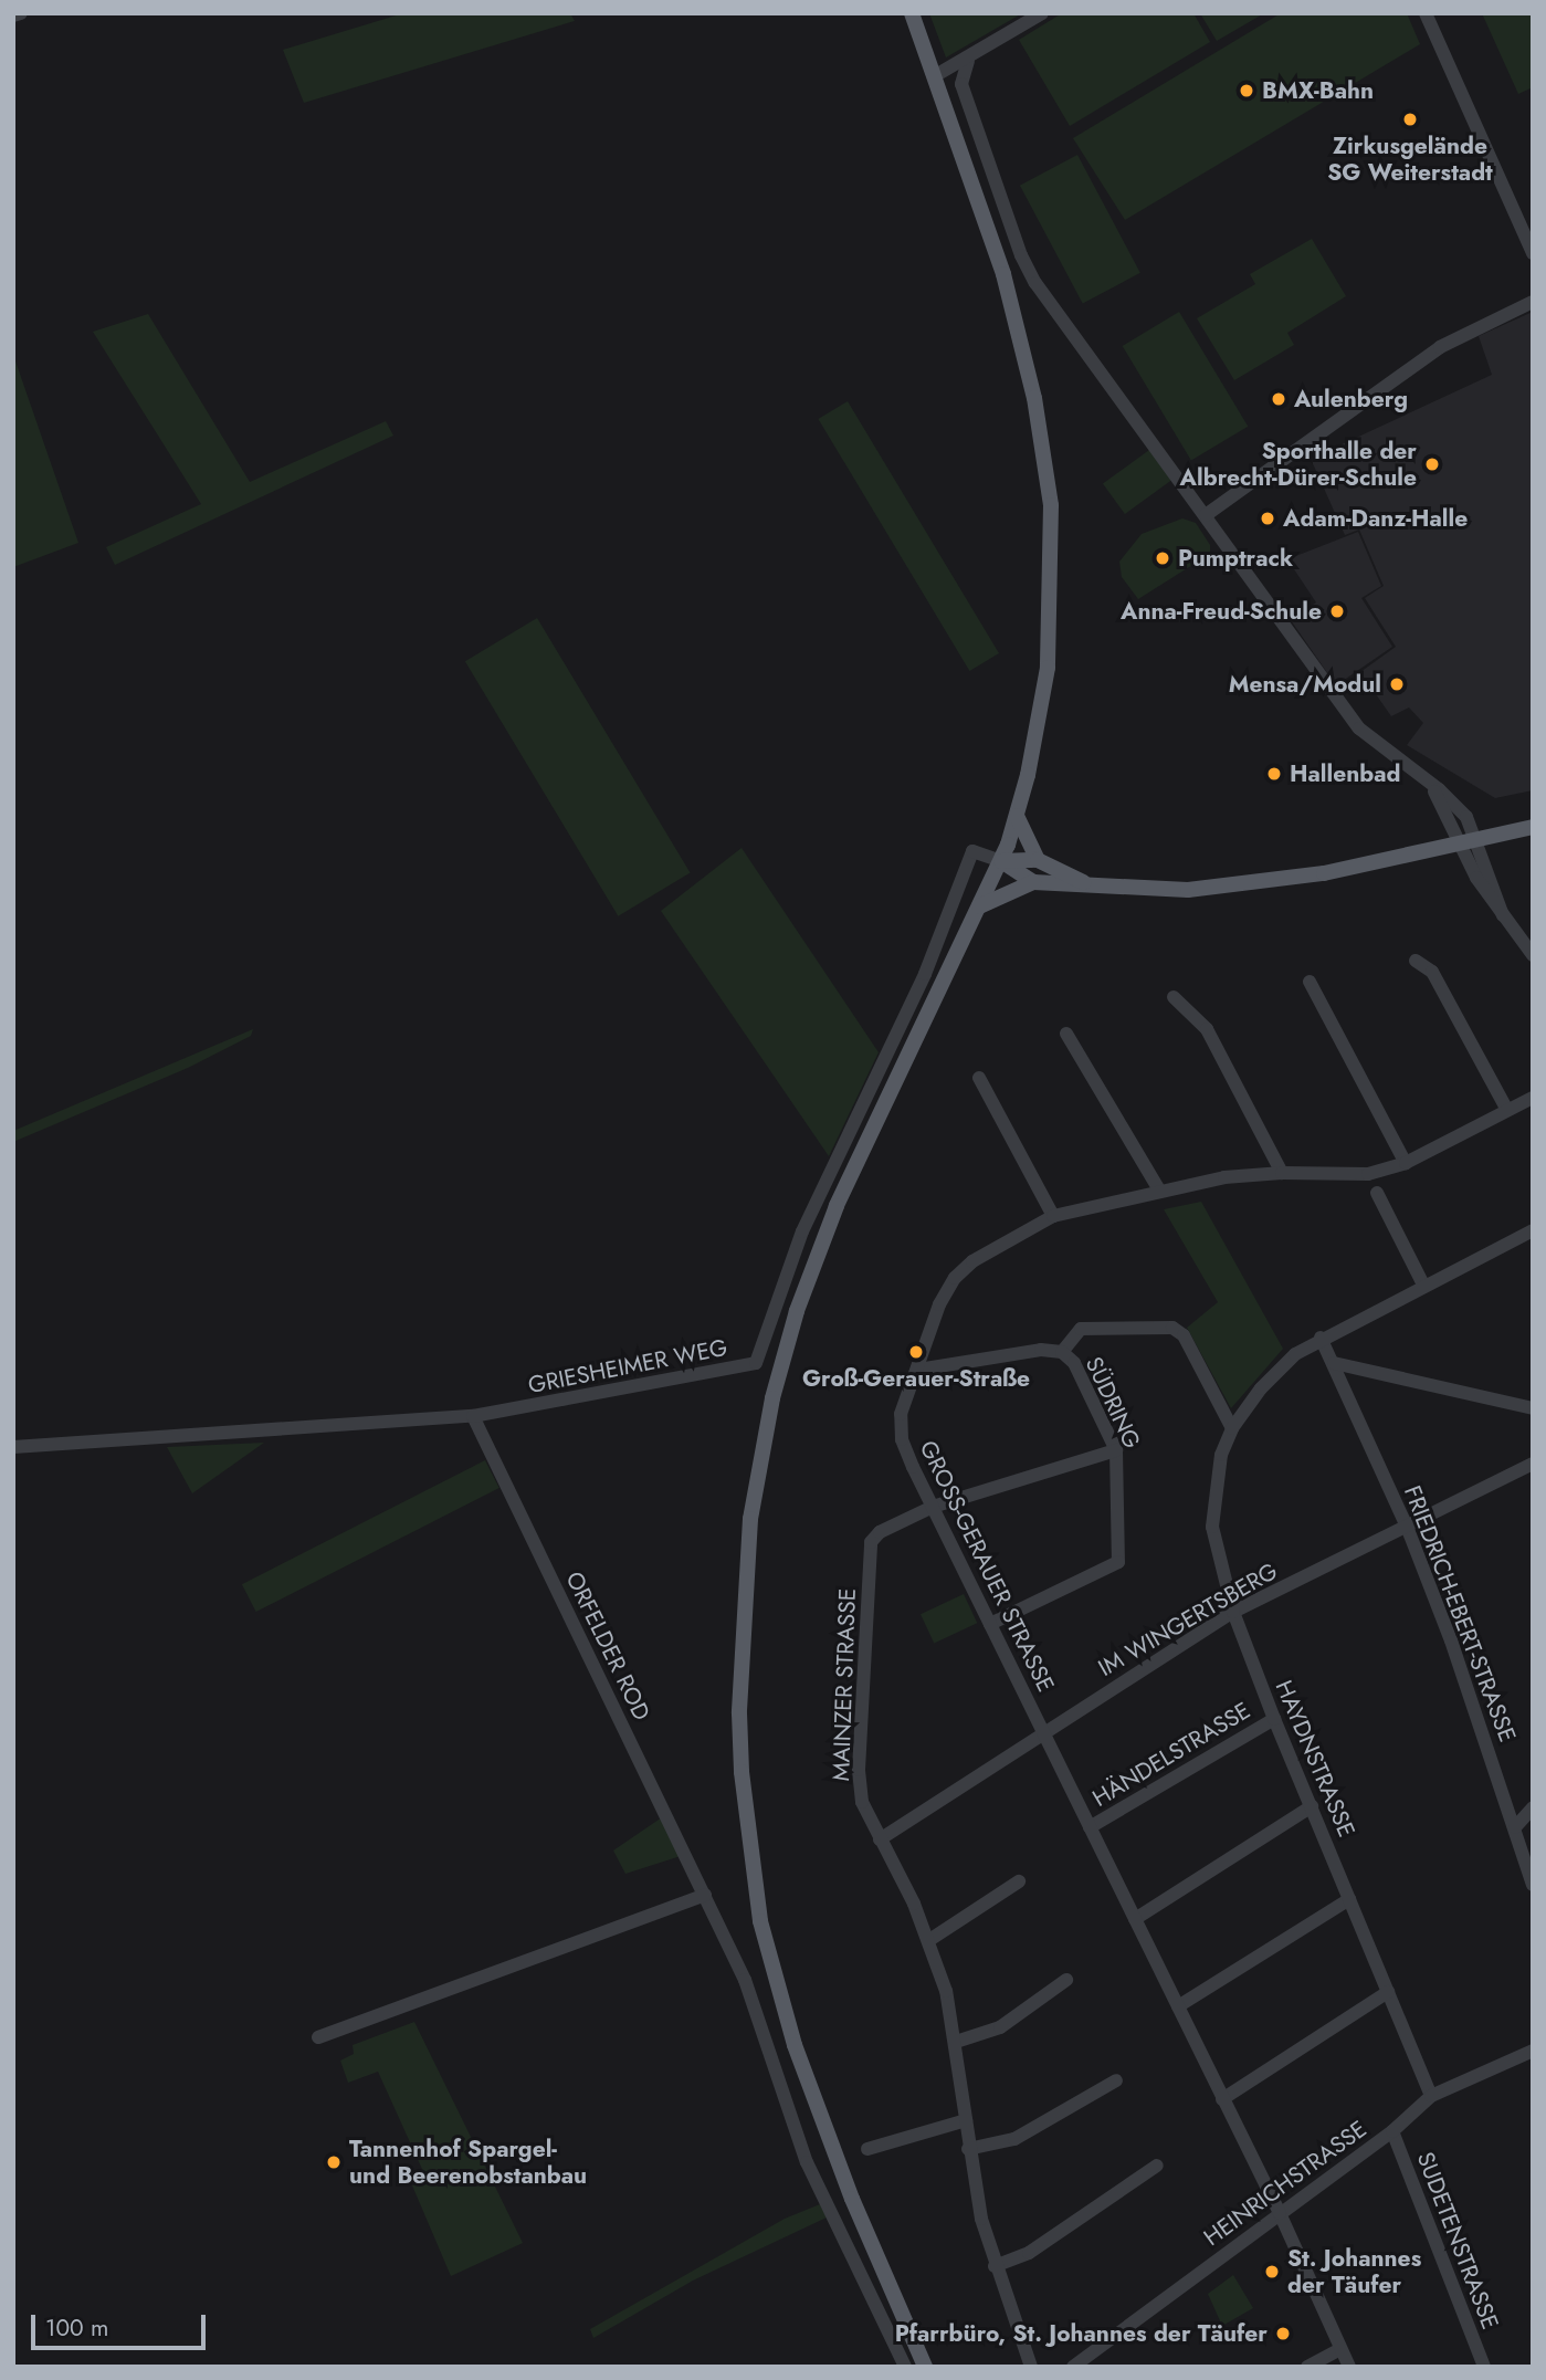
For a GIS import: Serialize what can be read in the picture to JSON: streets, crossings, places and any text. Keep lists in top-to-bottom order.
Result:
{
  "streets": {
    "street": [
      "GRIESHEIMER WEG",
      "SÜDRING",
      "GROSS-GERAUER STRASSE",
      "FRIEDRICH-EBERT-STRASSE",
      "IM WINGERTSBERG",
      "ORFELDER ROD",
      "MAINZER STRASSE",
      "HÄNDELSTRASSE",
      "HAYDNSTRASSE",
      "HEINRICHSTRASSE",
      "SUDETENSTRASSE"
    ]
  },
  "crossings": [
    ["GRIESHEIMER WEG", "ORFELDER ROD"],
    ["SÜDRING", "GROSS-GERAUER STRASSE"],
    ["SÜDRING", "MAINZER STRASSE"],
    ["SÜDRING", "HAYDNSTRASSE"],
    ["GROSS-GERAUER STRASSE", "IM WINGERTSBERG"],
    ["GROSS-GERAUER STRASSE", "MAINZER STRASSE"],
    ["GROSS-GERAUER STRASSE", "HÄNDELSTRASSE"],
    ["GROSS-GERAUER STRASSE", "HEINRICHSTRASSE"],
    ["FRIEDRICH-EBERT-STRASSE", "IM WINGERTSBERG"],
    ["FRIEDRICH-EBERT-STRASSE", "HAYDNSTRASSE"],
    ["IM WINGERTSBERG", "MAINZER STRASSE"],
    ["IM WINGERTSBERG", "HAYDNSTRASSE"],
    ["HÄNDELSTRASSE", "HAYDNSTRASSE"],
    ["HAYDNSTRASSE", "HEINRICHSTRASSE"],
    ["HEINRICHSTRASSE", "SUDETENSTRASSE"]
  ],
  "places": [
    "BMX-Bahn",
    "Zirkusgelände SG Weiterstadt",
    "Aulenberg",
    "Sporthalle der Albrecht-Dürer-Schule",
    "Adam-Danz-Halle",
    "Pumptrack",
    "Anna-Freud-Schule",
    "Mensa/Modul",
    "Hallenbad",
    "Groß-Gerauer-Straße",
    "Tannenhof Spargel- und Beerenobstanbau",
    "St. Johannes der Täufer",
    "Pfarrbüro, St. Johannes der Täufer"
  ],
  "scale_bar": "100 m"
}
